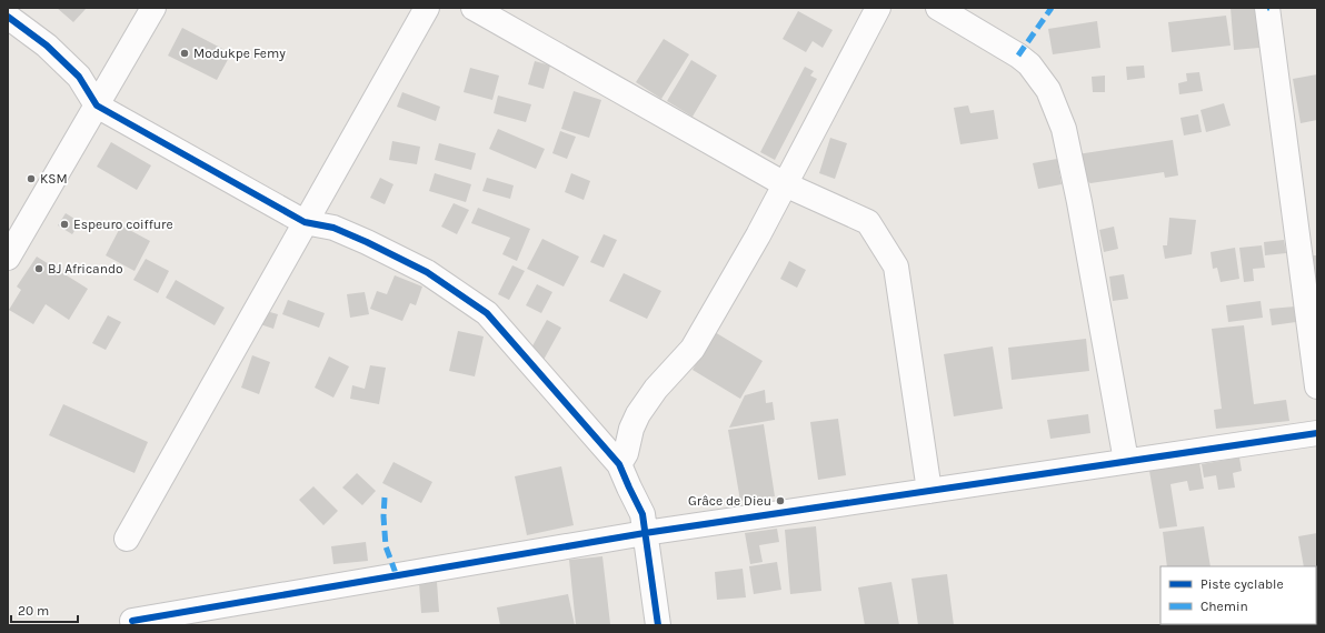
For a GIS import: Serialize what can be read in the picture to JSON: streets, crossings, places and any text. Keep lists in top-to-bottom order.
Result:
{
  "places": [
    "Modukpe Femy",
    "KSM",
    "Espeuro coiffure",
    "BJ Africando",
    "Grâce de Dieu"
  ],
  "legend": ["Piste cyclable", "Chemin"],
  "scale_bar": "20 m"
}
